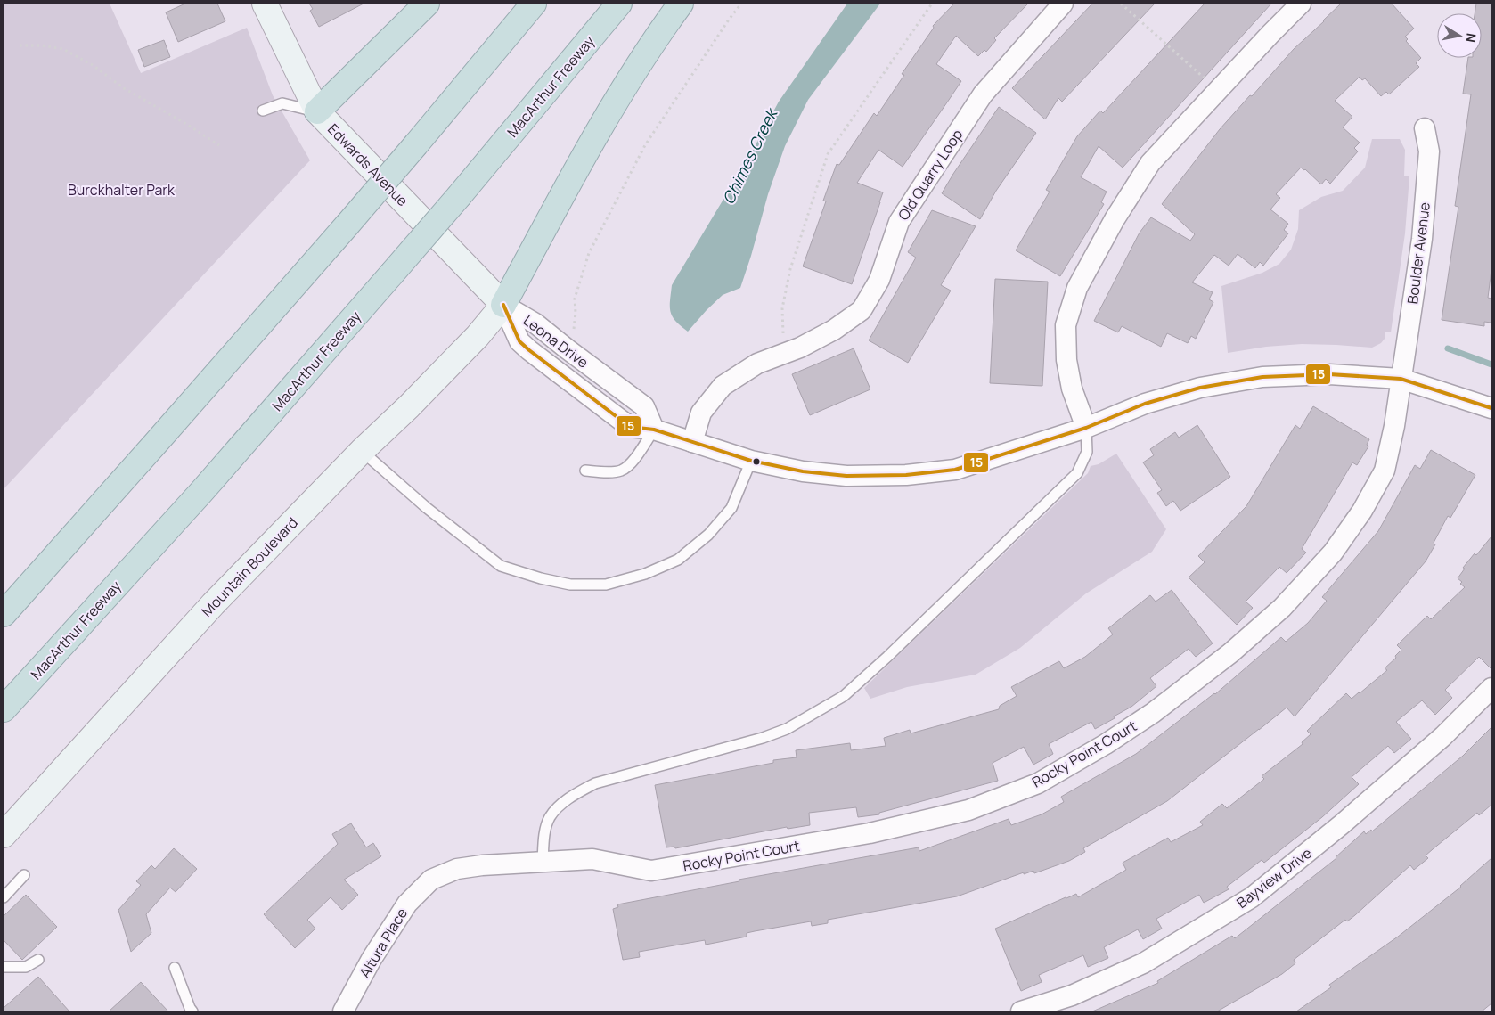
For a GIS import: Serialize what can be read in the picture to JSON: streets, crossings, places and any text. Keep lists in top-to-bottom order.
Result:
{
  "streets": {
    "highway": ["MacArthur Freeway"],
    "main road": ["Edwards Avenue", "Mountain Boulevard"],
    "street": [
      "Old Quarry Loop",
      "Boulder Avenue",
      "Leona Drive",
      "Rocky Point Court",
      "Bayview Drive",
      "Altura Place"
    ]
  },
  "crossings": [
    ["Edwards Avenue", "Leona Drive"],
    ["Edwards Avenue", "Mountain Boulevard"],
    ["Boulder Avenue", "Rocky Point Court"],
    ["Leona Drive", "Mountain Boulevard"],
    ["Rocky Point Court", "Altura Place"]
  ],
  "water": ["Chimes Creek"],
  "parks": ["Burckhalter Park"],
  "lines": ["transit line 15"],
  "north": "right"
}
